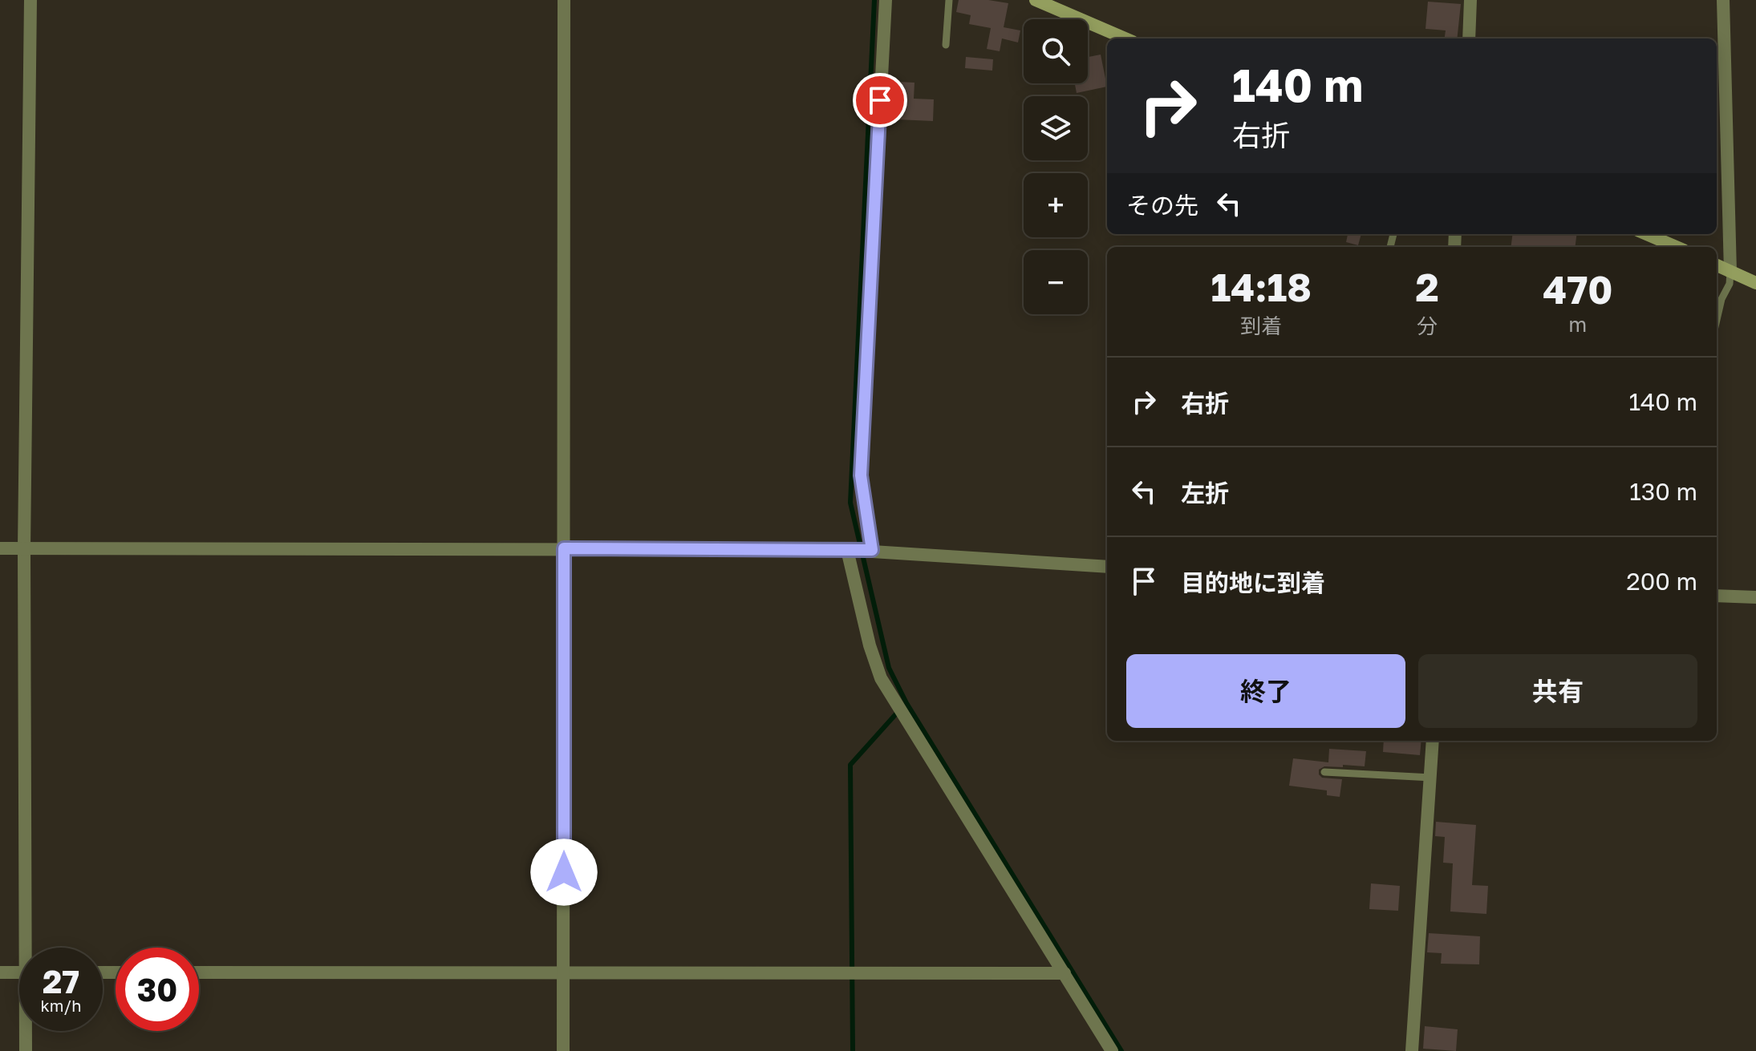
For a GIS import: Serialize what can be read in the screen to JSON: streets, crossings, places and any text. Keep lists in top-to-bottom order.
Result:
{
  "page": {
    "map_buttons": ["+", "−"],
    "turn": ["140 m", "右折"],
    "then": "その先",
    "eta": [
      "14:18",
      "到着",
      "2",
      "分",
      "470",
      "m"
    ],
    "list": [
      {
        "name": "右折",
        "value": "140 m"
      },
      {
        "name": "左折",
        "value": "130 m"
      },
      {
        "name": "目的地に到着",
        "value": "200 m"
      }
    ],
    "buttons": ["終了", "共有"],
    "speed": "27 km/h",
    "limit": "30"
  }
}
